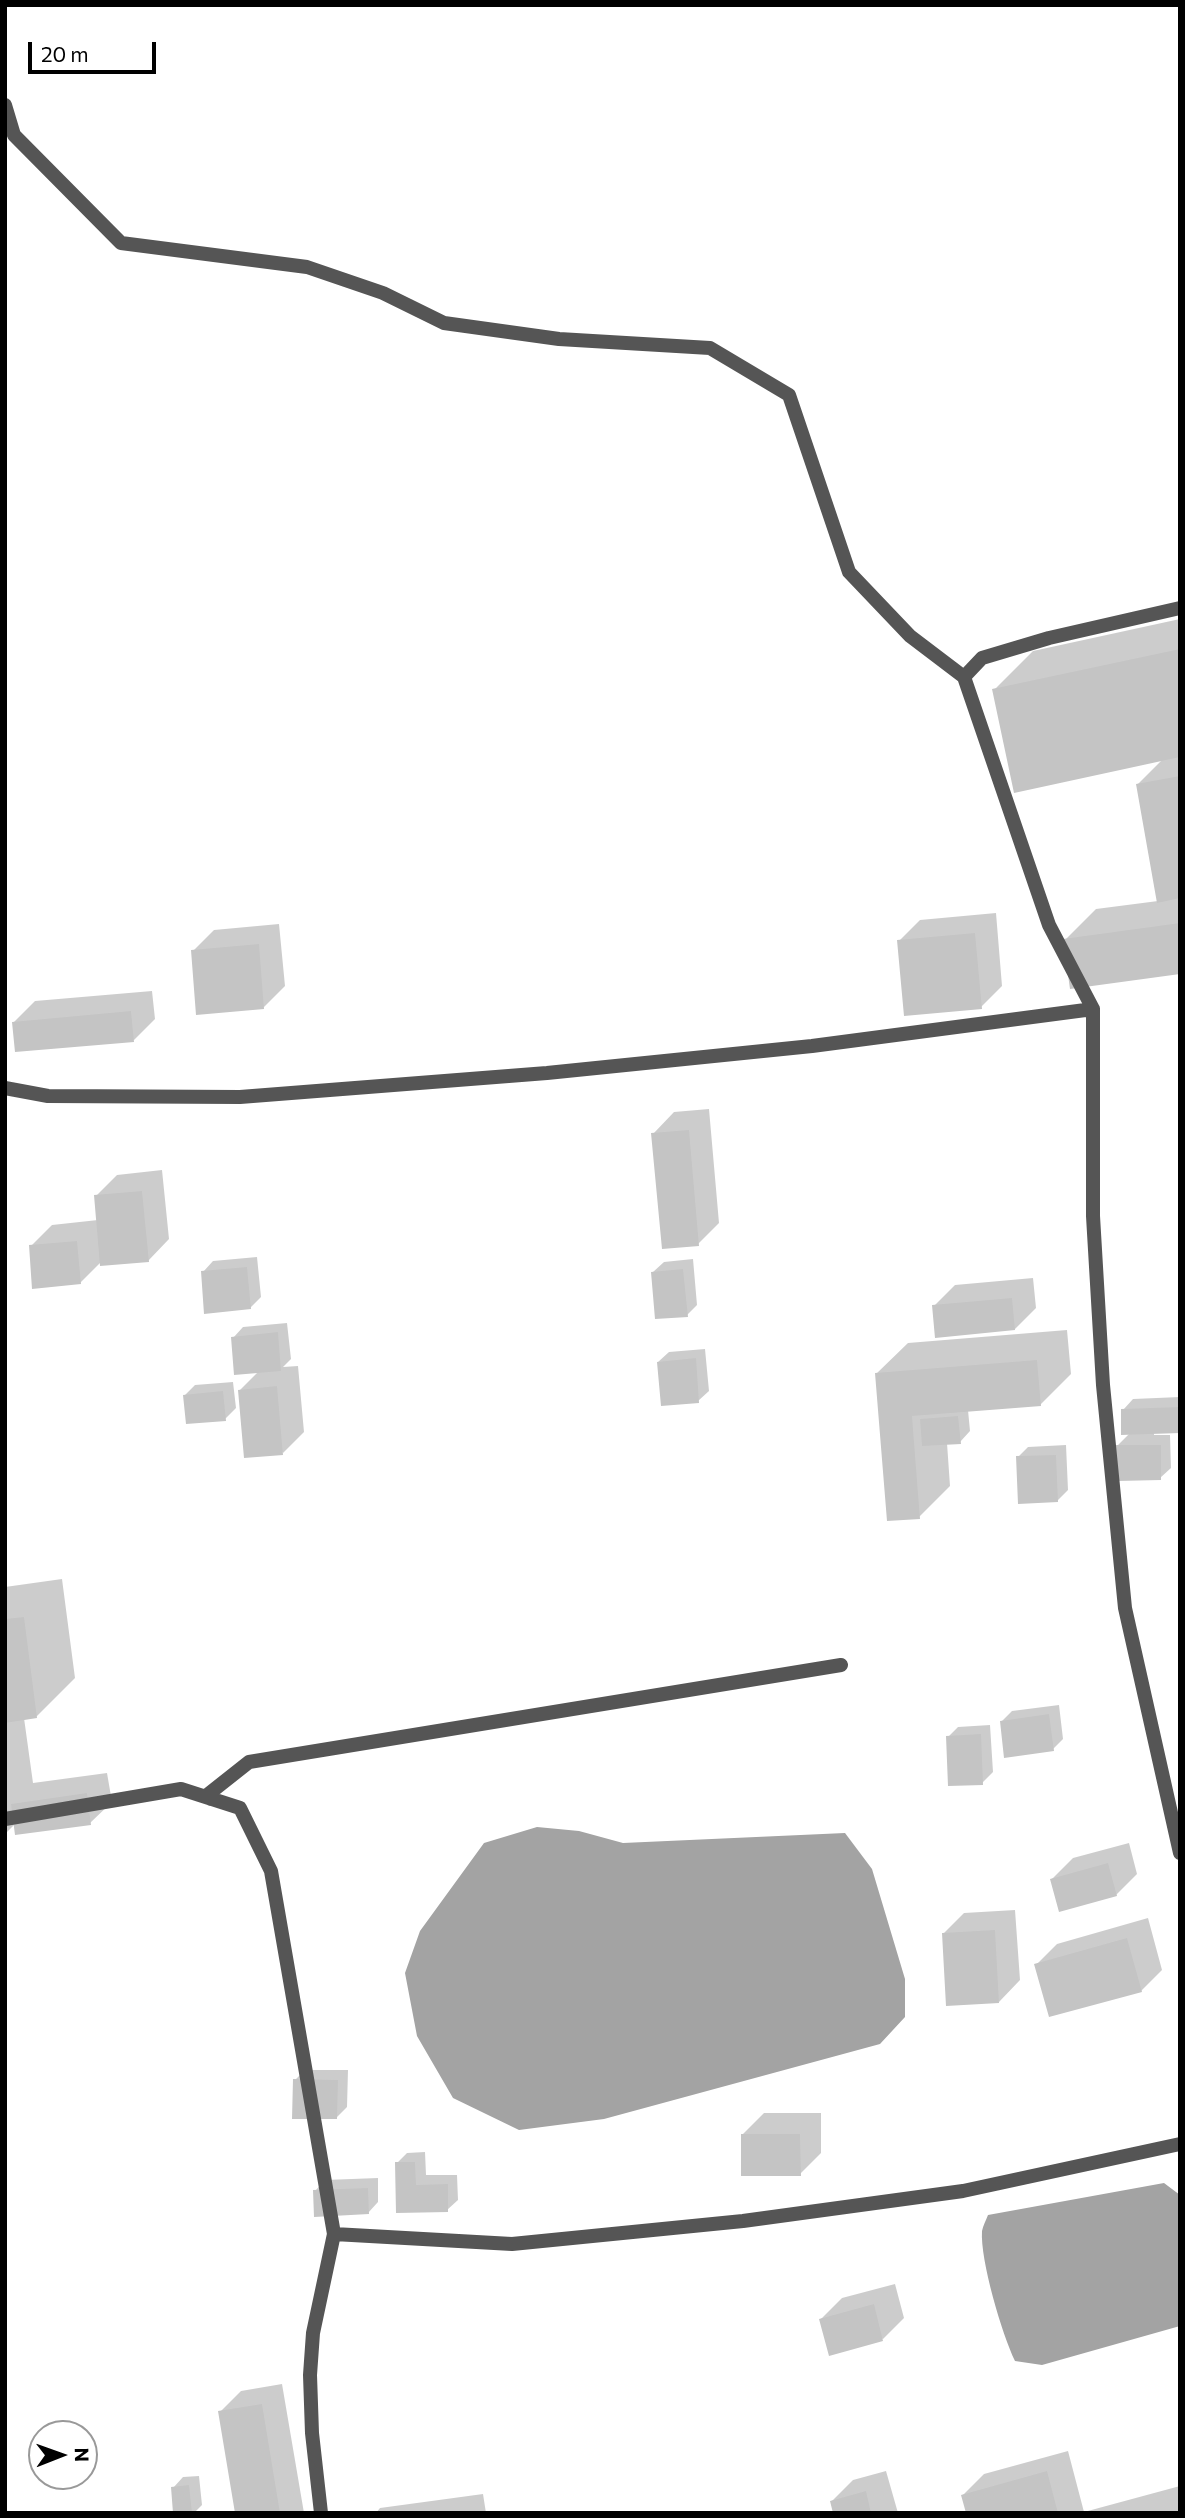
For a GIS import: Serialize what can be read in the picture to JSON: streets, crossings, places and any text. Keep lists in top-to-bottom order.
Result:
{
  "scale_bar": "20 m",
  "north": "right"
}
